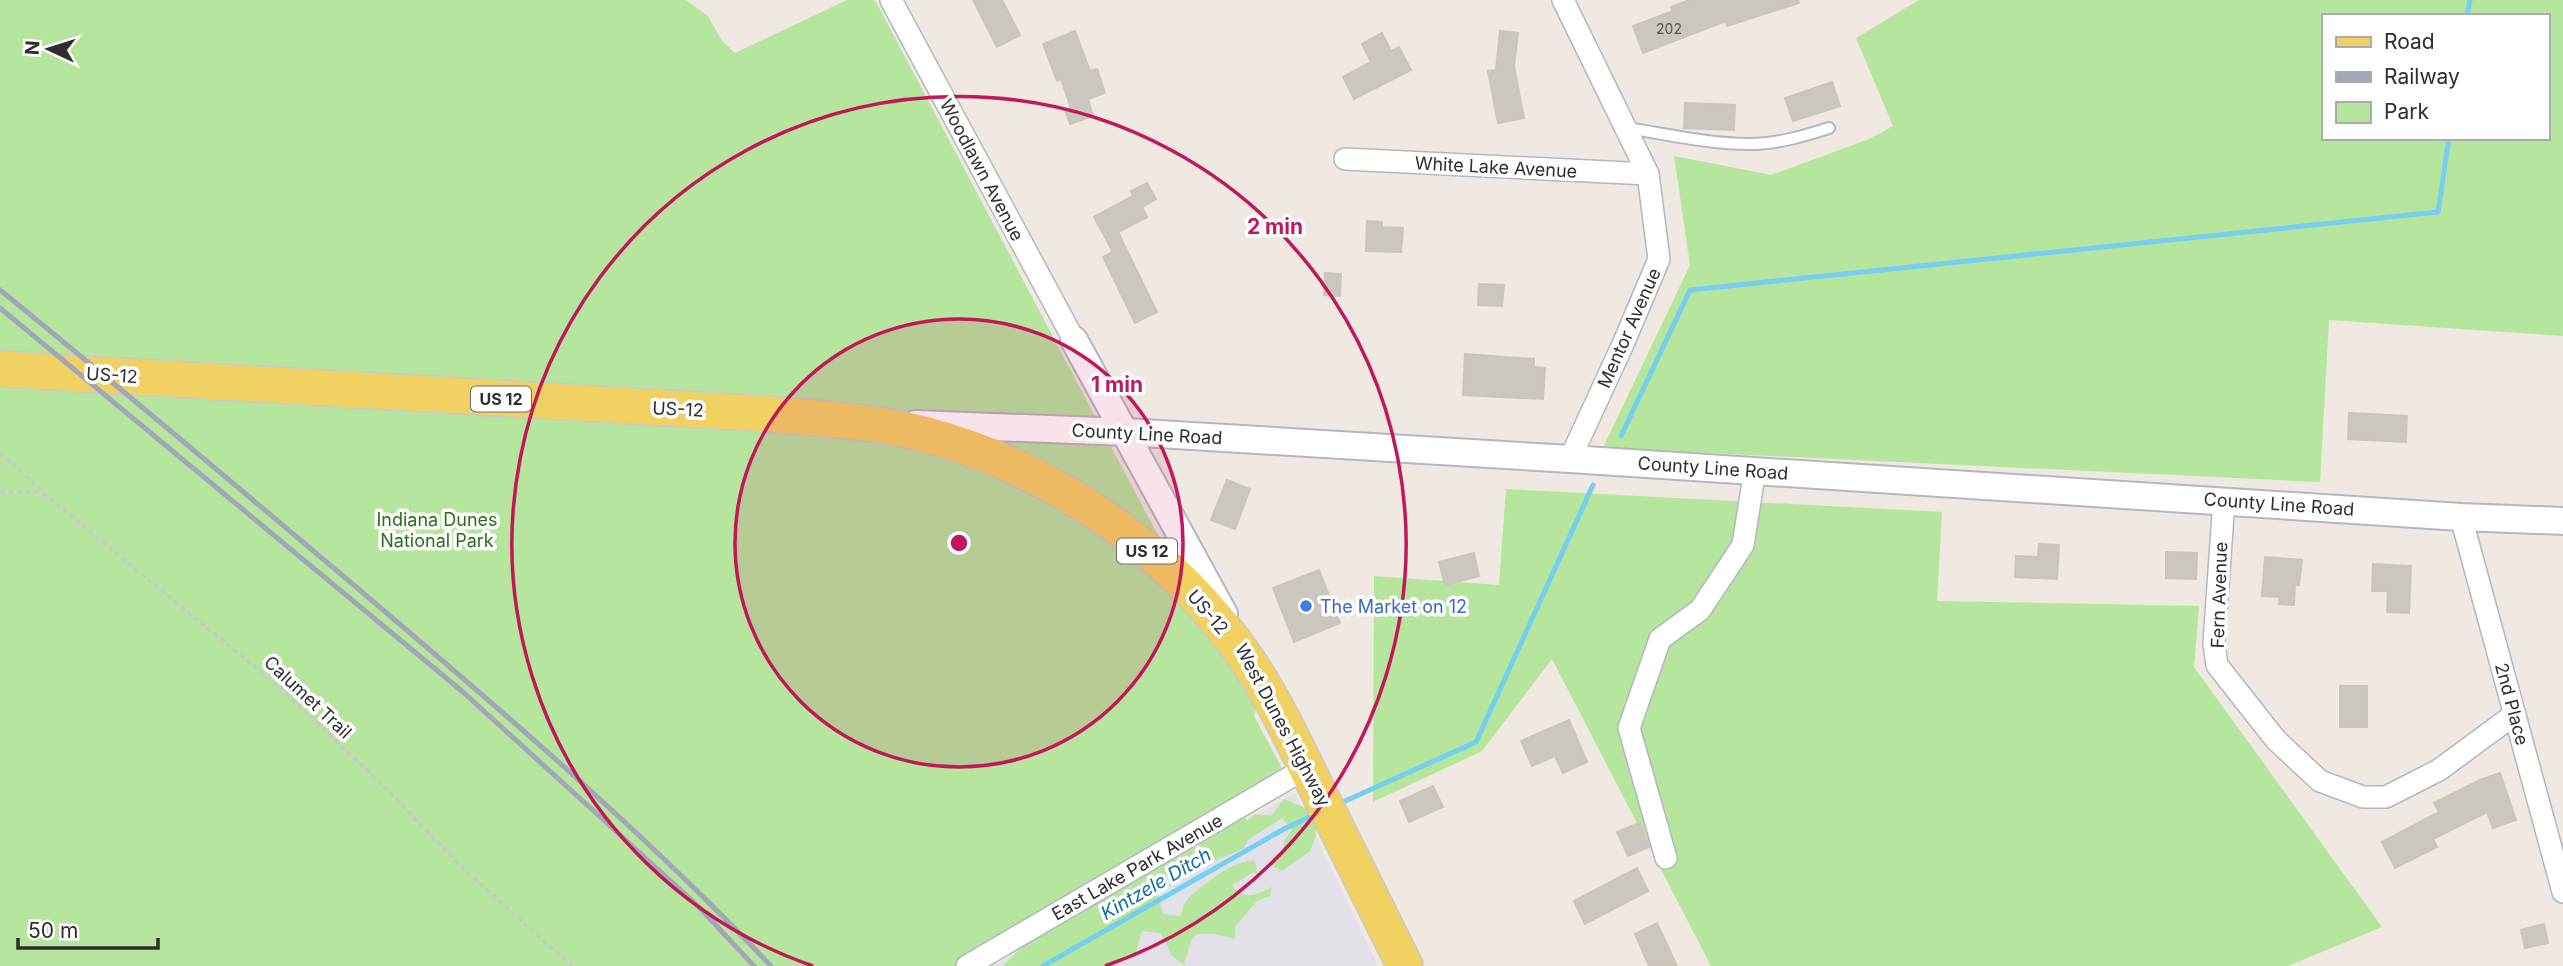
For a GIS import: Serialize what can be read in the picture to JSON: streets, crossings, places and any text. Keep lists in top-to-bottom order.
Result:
{
  "streets": {
    "main road": ["US-12", "US 12", "West Dunes Highway"],
    "street": [
      "White Lake Avenue",
      "Woodlawn Avenue",
      "Mentor Avenue",
      "County Line Road",
      "Fern Avenue",
      "2nd Place",
      "East Lake Park Avenue"
    ],
    "path": ["Calumet Trail"]
  },
  "crossings": [
    ["White Lake Avenue", "Mentor Avenue"],
    ["Woodlawn Avenue", "West Dunes Highway"],
    ["Mentor Avenue", "County Line Road"],
    ["US-12", "County Line Road"],
    ["US-12", "West Dunes Highway"],
    ["County Line Road", "Fern Avenue"],
    ["County Line Road", "2nd Place"],
    ["County Line Road", "West Dunes Highway"],
    ["Fern Avenue", "2nd Place"],
    ["West Dunes Highway", "East Lake Park Avenue"]
  ],
  "water": ["Kintzele Ditch"],
  "parks": ["Indiana Dunes National Park"],
  "places": ["The Market on 12"],
  "house_numbers": ["202"],
  "legend": ["Road", "Railway", "Park"],
  "scale_bar": "50 m",
  "north": "left",
  "rings": ["2 min", "1 min"]
}
